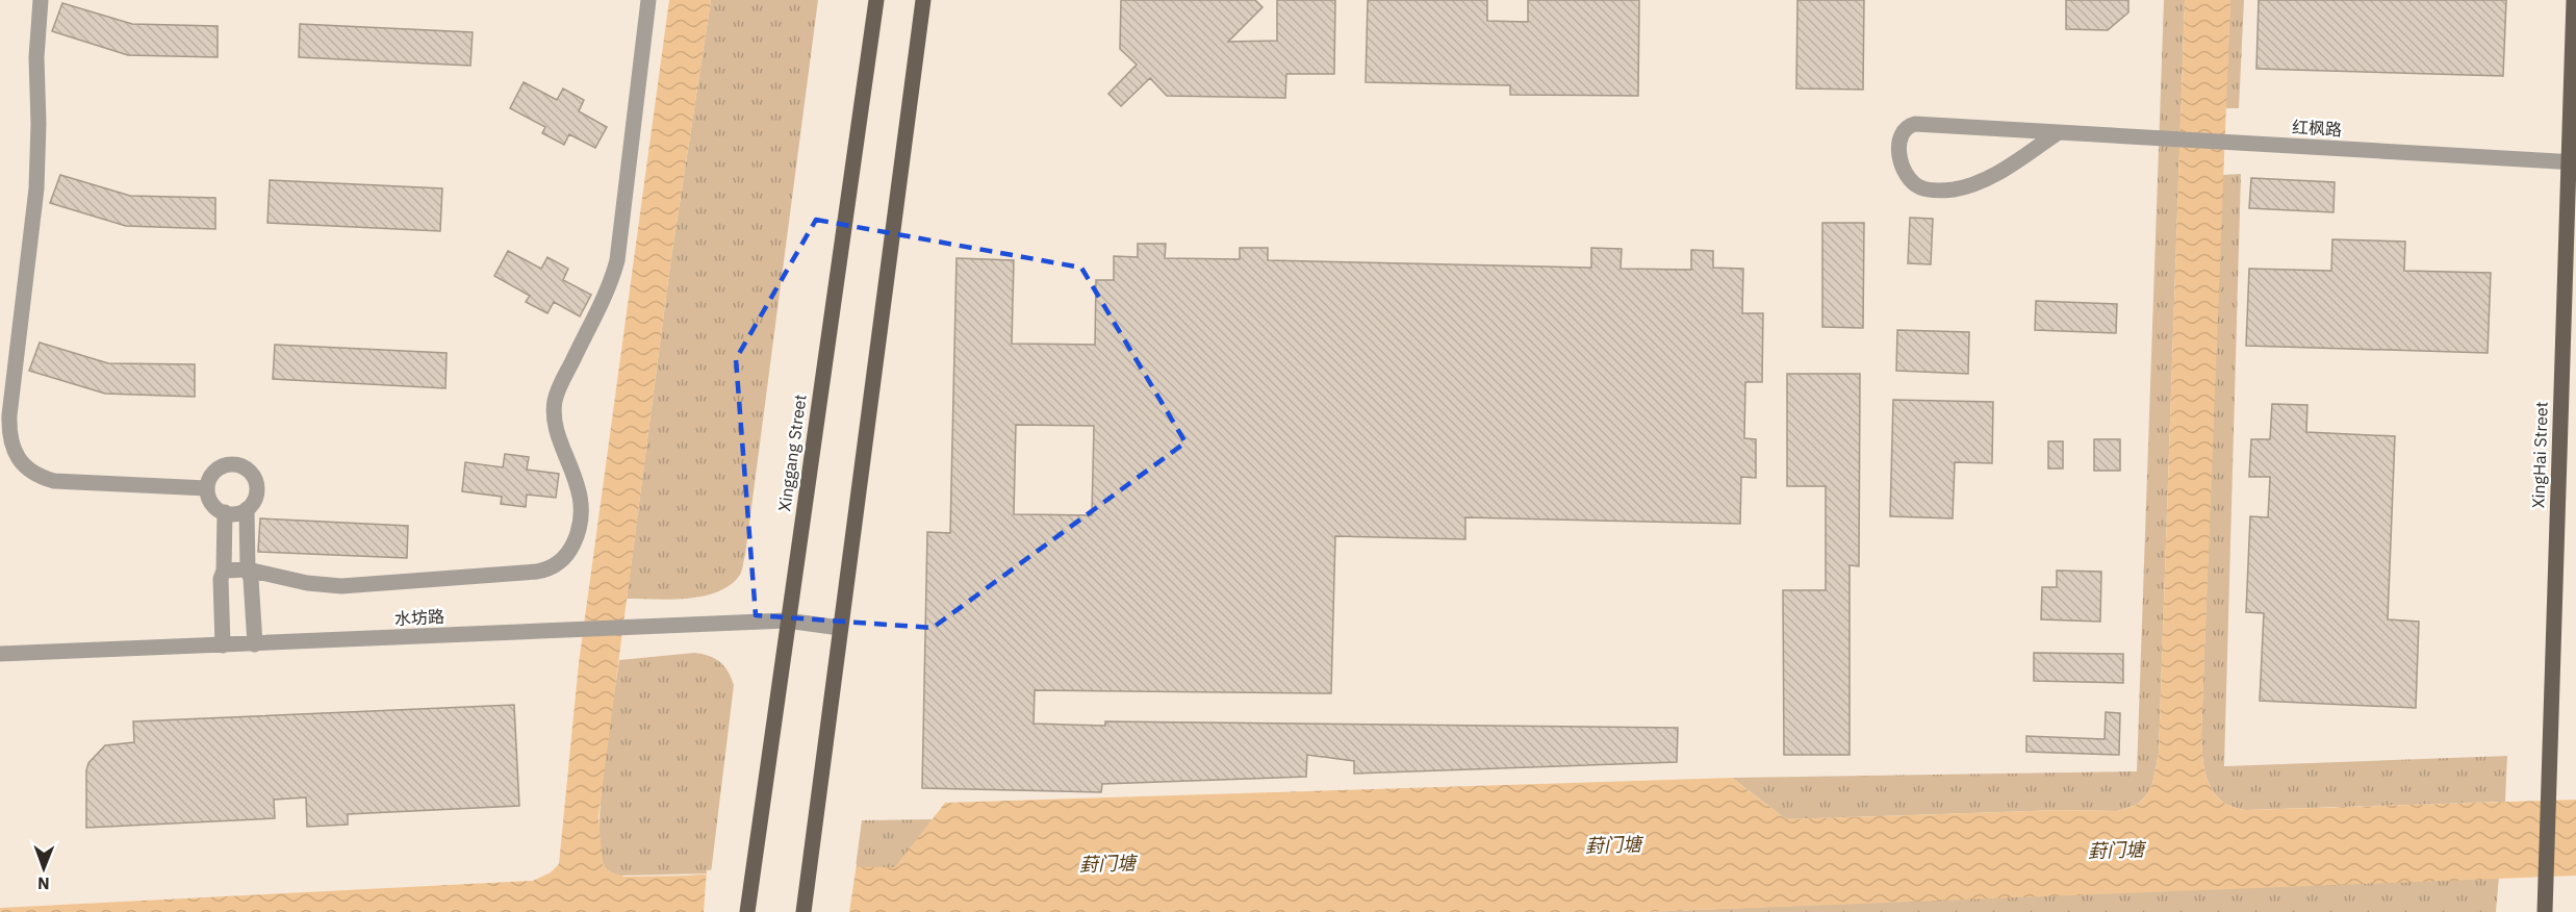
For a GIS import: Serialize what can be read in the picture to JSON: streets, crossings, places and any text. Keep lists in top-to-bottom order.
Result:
{
  "streets": {
    "main road": ["Xinggang Street", "XingHai Street"],
    "street": ["红枫路", "水坊路"]
  },
  "crossings": [
    ["红枫路", "XingHai Street"],
    ["Xinggang Street", "水坊路"]
  ],
  "water": ["葑门塘"],
  "north": "bottom"
}
